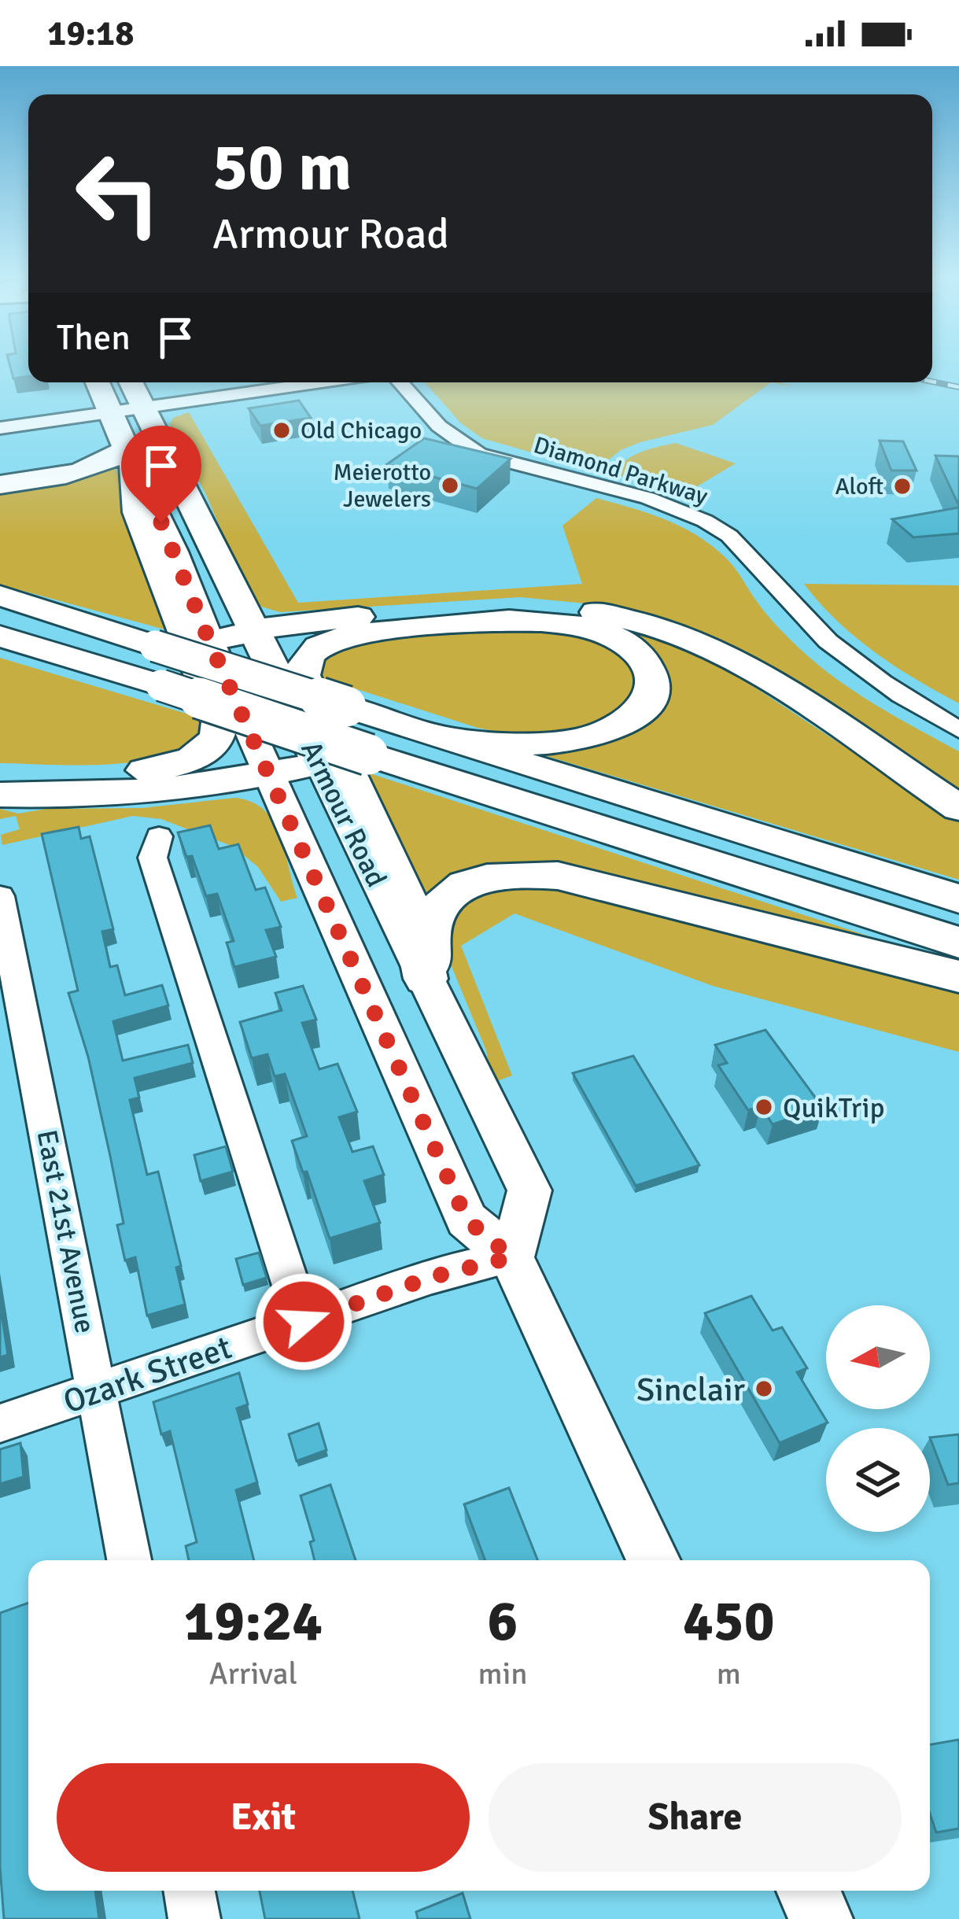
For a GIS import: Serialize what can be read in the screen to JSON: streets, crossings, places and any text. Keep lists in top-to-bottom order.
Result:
{
  "streets": {
    "highway": ["Armour Road"],
    "street": ["Diamond Parkway", "East 21st Avenue", "Ozark Street"]
  },
  "crossings": [
    ["Armour Road", "Ozark Street"],
    ["East 21st Avenue", "Ozark Street"]
  ],
  "places": [
    "Old Chicago",
    "Meierotto Jewelers",
    "Aloft",
    "QuikTrip",
    "Sinclair"
  ],
  "north": "left",
  "page": {
    "status": "19:18",
    "turn": ["50 m", "Armour Road"],
    "then": "Then",
    "eta": [
      "19:24",
      "Arrival",
      "6",
      "min",
      "450",
      "m"
    ],
    "buttons": ["Exit", "Share"]
  }
}
